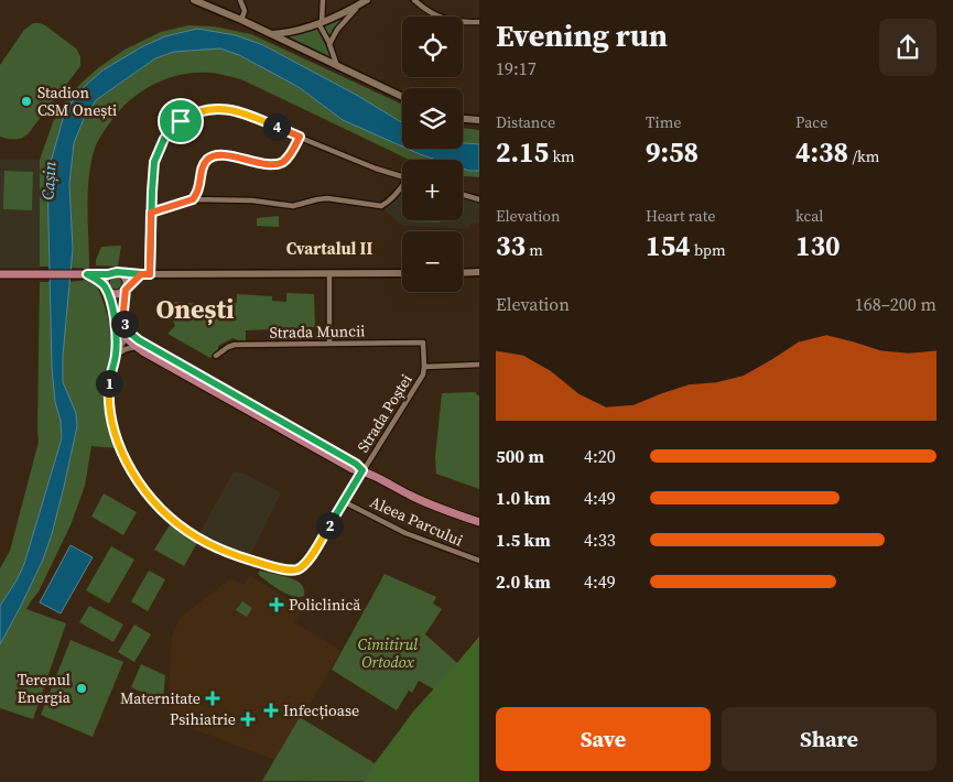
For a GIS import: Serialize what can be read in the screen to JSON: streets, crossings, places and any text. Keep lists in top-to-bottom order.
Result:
{
  "streets": {
    "street": ["Strada Muncii", "Strada Poștei", "Aleea Parcului"]
  },
  "crossings": [
    ["Strada Muncii", "Strada Poștei"],
    ["Strada Poștei", "Aleea Parcului"]
  ],
  "districts": ["Cvartalul II", "Onești"],
  "water": ["Cașin"],
  "parks": ["Cimitirul Ortodox"],
  "places": {
    "other": ["Stadion CSM Onești", "Terenul Energia"],
    "health": [
      "Policlinică",
      "Maternitate",
      "Infecțioase",
      "Psihiatrie"
    ]
  },
  "page": {
    "heading": ["Evening run", "19:17"],
    "map_buttons": ["+", "−"],
    "stats": [
      ["Distance", "2.15 km"],
      ["Time", "9:58"],
      ["Pace", "4:38 /km"],
      ["Elevation", "33 m"],
      ["Heart rate", "154 bpm"],
      ["kcal", "130"]
    ],
    "pins": [
      "4",
      "3",
      "1",
      "2"
    ],
    "chart": ["Elevation", "168–200 m"],
    "list": [
      {
        "name": "500 m",
        "note": "4:20"
      },
      {
        "name": "1.0 km",
        "note": "4:49"
      },
      {
        "name": "1.5 km",
        "note": "4:33"
      },
      {
        "name": "2.0 km",
        "note": "4:49"
      }
    ],
    "buttons": ["Save", "Share"]
  }
}
